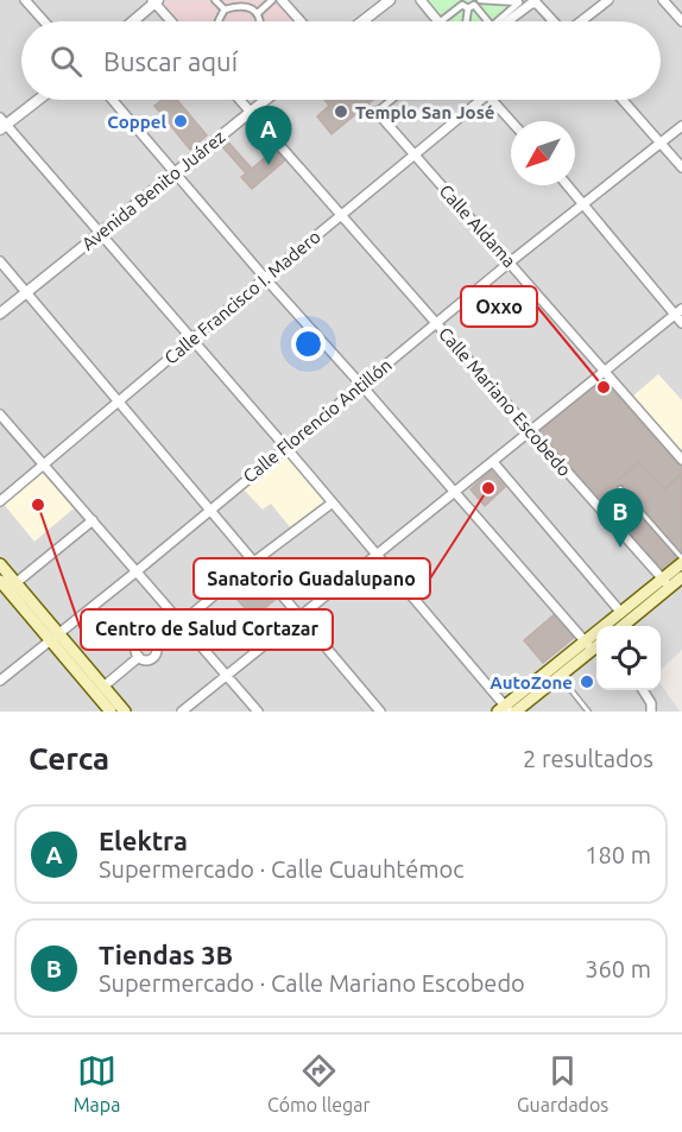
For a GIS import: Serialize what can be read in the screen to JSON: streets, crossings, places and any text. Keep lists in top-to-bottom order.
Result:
{
  "streets": {
    "street": [
      "Avenida Benito Juárez",
      "Calle Aldama",
      "Calle Francisco I. Madero",
      "Calle Mariano Escobedo",
      "Calle Florencio Antillón"
    ]
  },
  "crossings": [
    ["Avenida Benito Juárez", "Calle Mariano Escobedo"],
    ["Calle Aldama", "Calle Francisco I. Madero"],
    ["Calle Aldama", "Calle Florencio Antillón"],
    ["Calle Francisco I. Madero", "Calle Mariano Escobedo"],
    ["Calle Mariano Escobedo", "Calle Florencio Antillón"]
  ],
  "places": [
    "Templo San José",
    "Coppel",
    "Oxxo",
    "Sanatorio Guadalupano",
    "Centro de Salud Cortazar",
    "AutoZone"
  ],
  "north": "bottom left",
  "page": {
    "search": "Buscar aquí",
    "pins": ["A", "B"],
    "heading": ["Cerca", "2 resultados"],
    "list": [
      {
        "mark": "A",
        "name": "Elektra",
        "note": "Supermercado · Calle Cuauhtémoc",
        "value": "180 m"
      },
      {
        "mark": "B",
        "name": "Tiendas 3B",
        "note": "Supermercado · Calle Mariano Escobedo",
        "value": "360 m"
      }
    ],
    "nav": ["Mapa", "Cómo llegar", "Guardados"]
  }
}
